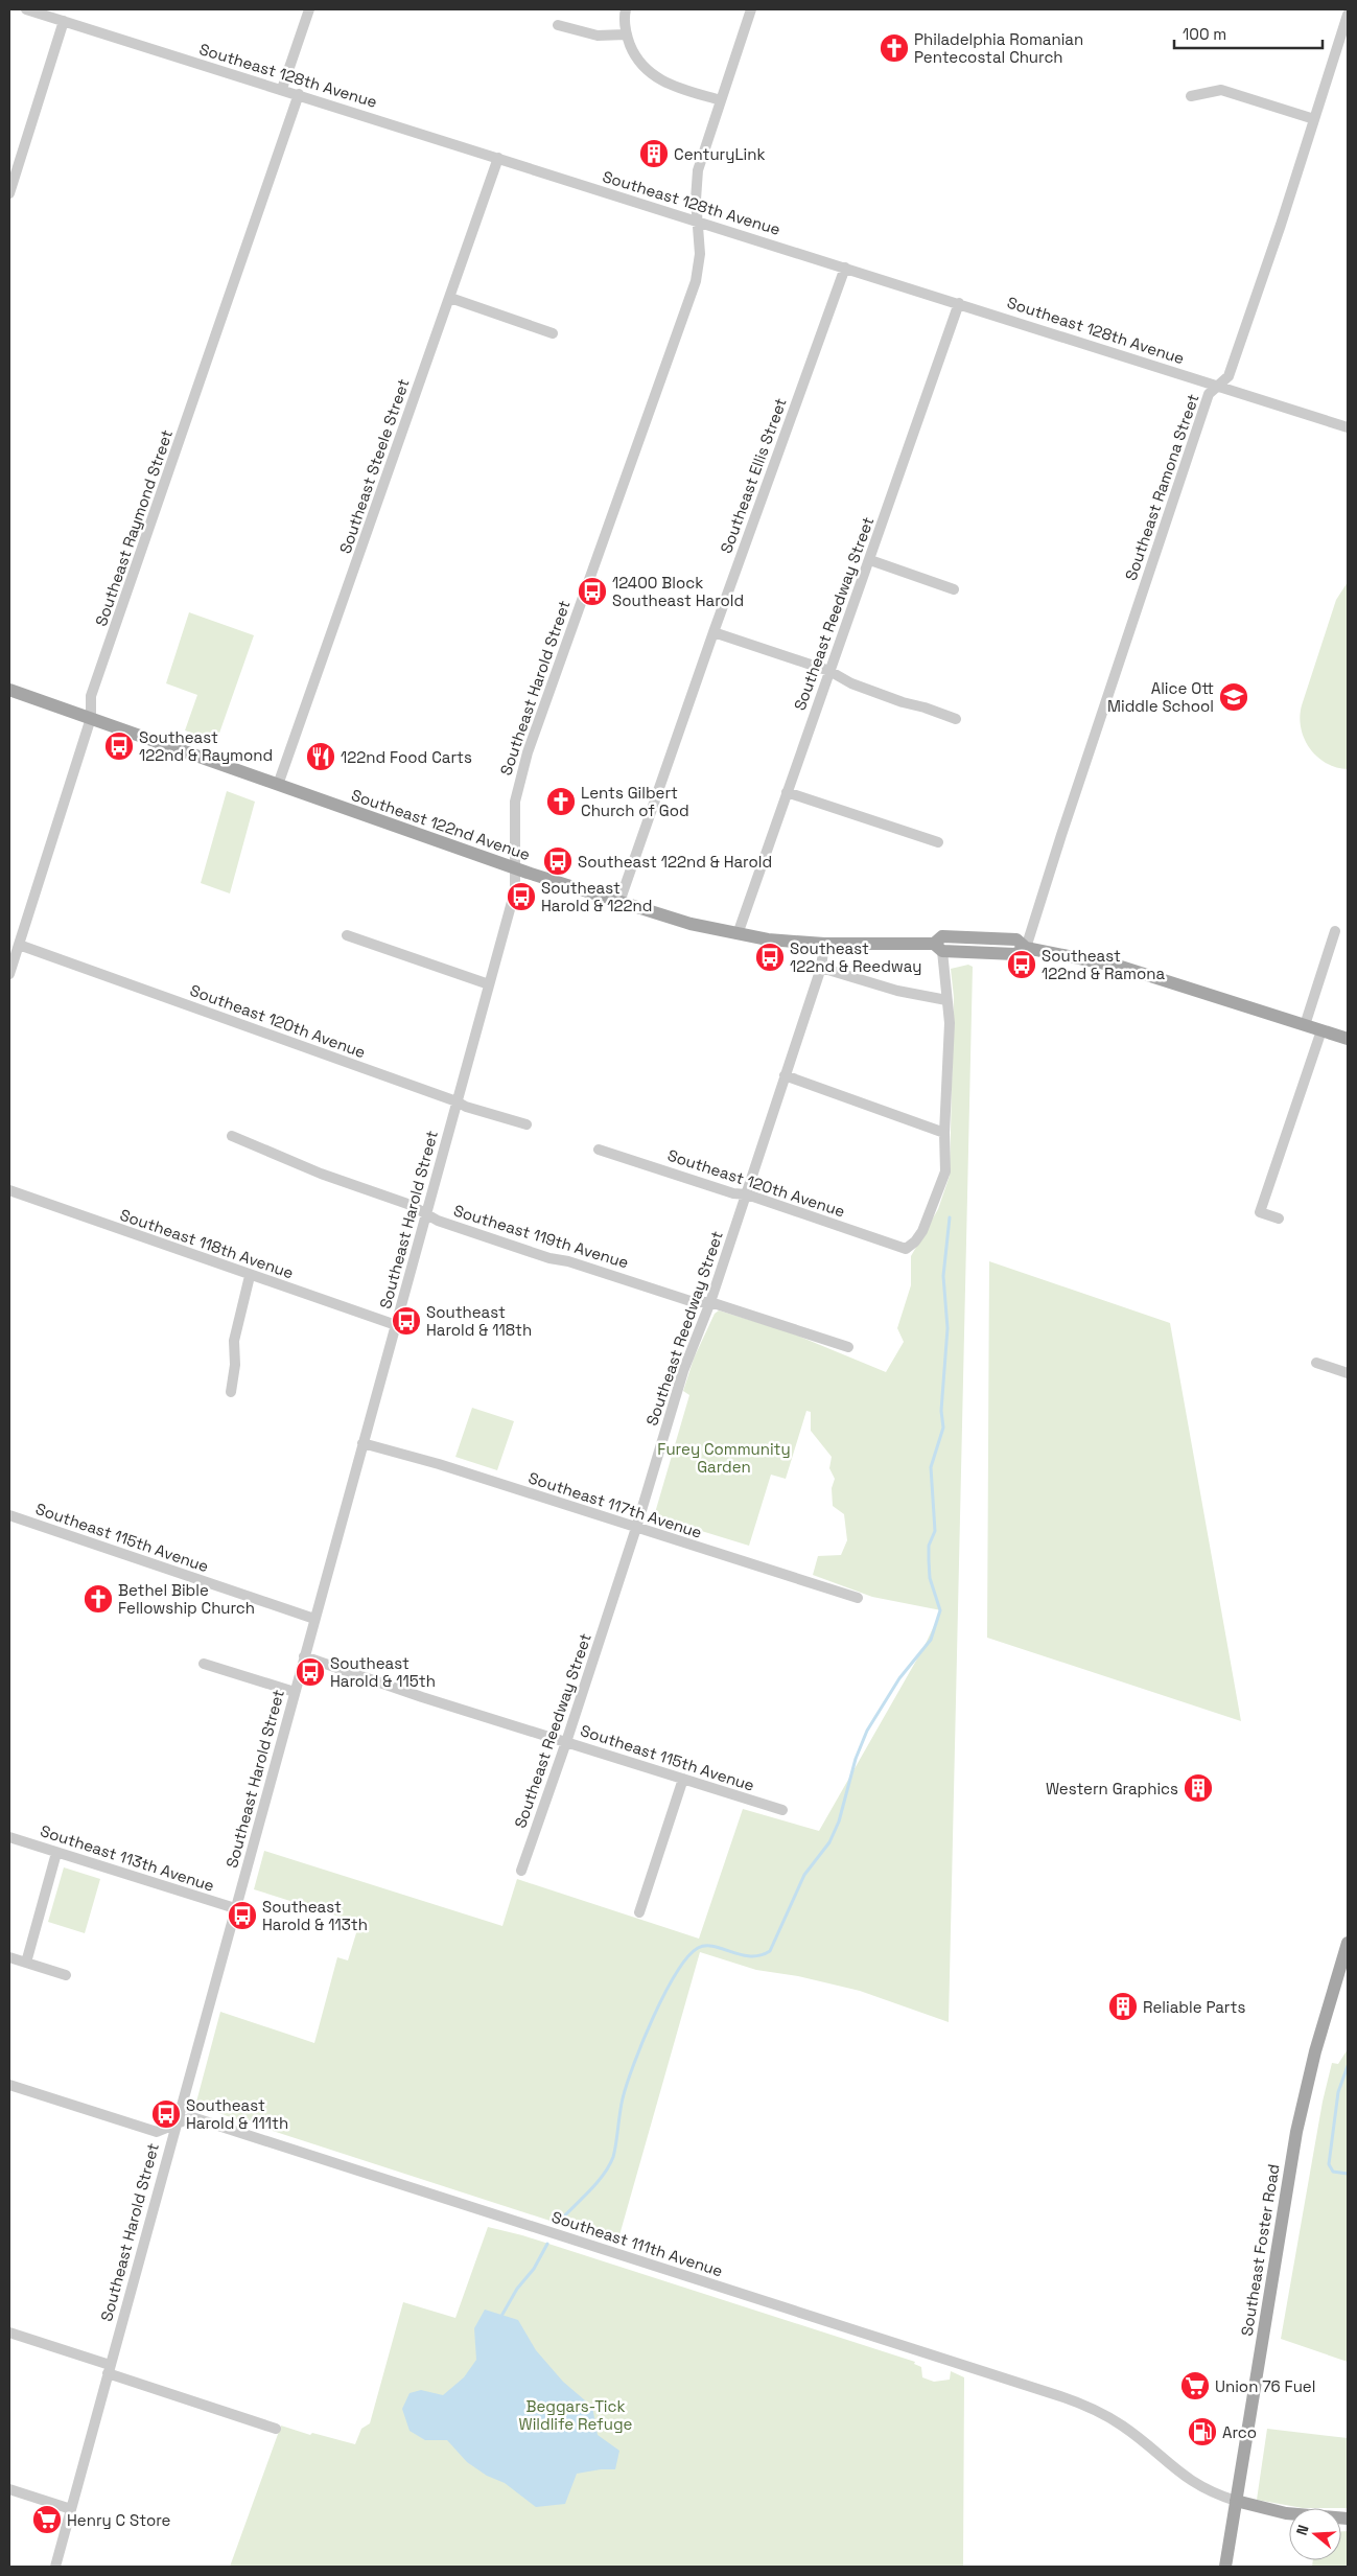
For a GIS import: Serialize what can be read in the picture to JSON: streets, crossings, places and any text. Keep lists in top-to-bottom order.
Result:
{
  "streets": {
    "main road": ["Southeast 122nd Avenue", "Southeast Foster Road"],
    "street": [
      "Southeast 128th Avenue",
      "Southeast Steele Street",
      "Southeast Ellis Street",
      "Southeast Ramona Street",
      "Southeast Raymond Street",
      "Southeast Reedway Street",
      "Southeast Harold Street",
      "Southeast 120th Avenue",
      "Southeast 119th Avenue",
      "Southeast 118th Avenue",
      "Southeast 117th Avenue",
      "Southeast 115th Avenue",
      "Southeast 113th Avenue",
      "Southeast 111th Avenue"
    ]
  },
  "crossings": [
    ["Southeast 128th Avenue", "Southeast Steele Street"],
    ["Southeast 128th Avenue", "Southeast Ellis Street"],
    ["Southeast 128th Avenue", "Southeast Ramona Street"],
    ["Southeast 128th Avenue", "Southeast Raymond Street"],
    ["Southeast 128th Avenue", "Southeast Reedway Street"],
    ["Southeast 128th Avenue", "Southeast Harold Street"],
    ["Southeast Steele Street", "Southeast 122nd Avenue"],
    ["Southeast Ellis Street", "Southeast 122nd Avenue"],
    ["Southeast Ramona Street", "Southeast 122nd Avenue"],
    ["Southeast Raymond Street", "Southeast 122nd Avenue"],
    ["Southeast Raymond Street", "Southeast 120th Avenue"],
    ["Southeast Reedway Street", "Southeast 122nd Avenue"],
    ["Southeast Reedway Street", "Southeast 120th Avenue"],
    ["Southeast Reedway Street", "Southeast 119th Avenue"],
    ["Southeast Reedway Street", "Southeast 117th Avenue"],
    ["Southeast Reedway Street", "Southeast 115th Avenue"],
    ["Southeast Harold Street", "Southeast 122nd Avenue"],
    ["Southeast Harold Street", "Southeast 120th Avenue"],
    ["Southeast Harold Street", "Southeast 119th Avenue"],
    ["Southeast Harold Street", "Southeast 118th Avenue"],
    ["Southeast Harold Street", "Southeast 117th Avenue"],
    ["Southeast Harold Street", "Southeast 115th Avenue"],
    ["Southeast Harold Street", "Southeast 113th Avenue"],
    ["Southeast Harold Street", "Southeast 111th Avenue"],
    ["Southeast 111th Avenue", "Southeast Foster Road"]
  ],
  "parks": ["Furey Community Garden", "Beggars-Tick Wildlife Refuge"],
  "places": {
    "church": ["Philadelphia Romanian Pentecostal Church", "Lents Gilbert Church of God", "Bethel Bible Fellowship Church"],
    "building": ["CenturyLink", "Western Graphics", "Reliable Parts"],
    "bus stop": [
      "12400 Block Southeast Harold",
      "Southeast 122nd & Raymond",
      "Southeast 122nd & Harold",
      "Southeast Harold & 122nd",
      "Southeast 122nd & Reedway",
      "Southeast 122nd & Ramona",
      "Southeast Harold & 118th",
      "Southeast Harold & 115th",
      "Southeast Harold & 113th",
      "Southeast Harold & 111th"
    ],
    "school or university": ["Alice Ott Middle School"],
    "restaurant": ["122nd Food Carts"],
    "supermarket": ["Union 76 Fuel", "Henry C Store"],
    "fuel station": ["Arco"]
  },
  "scale_bar": "100 m",
  "north": "left"
}
